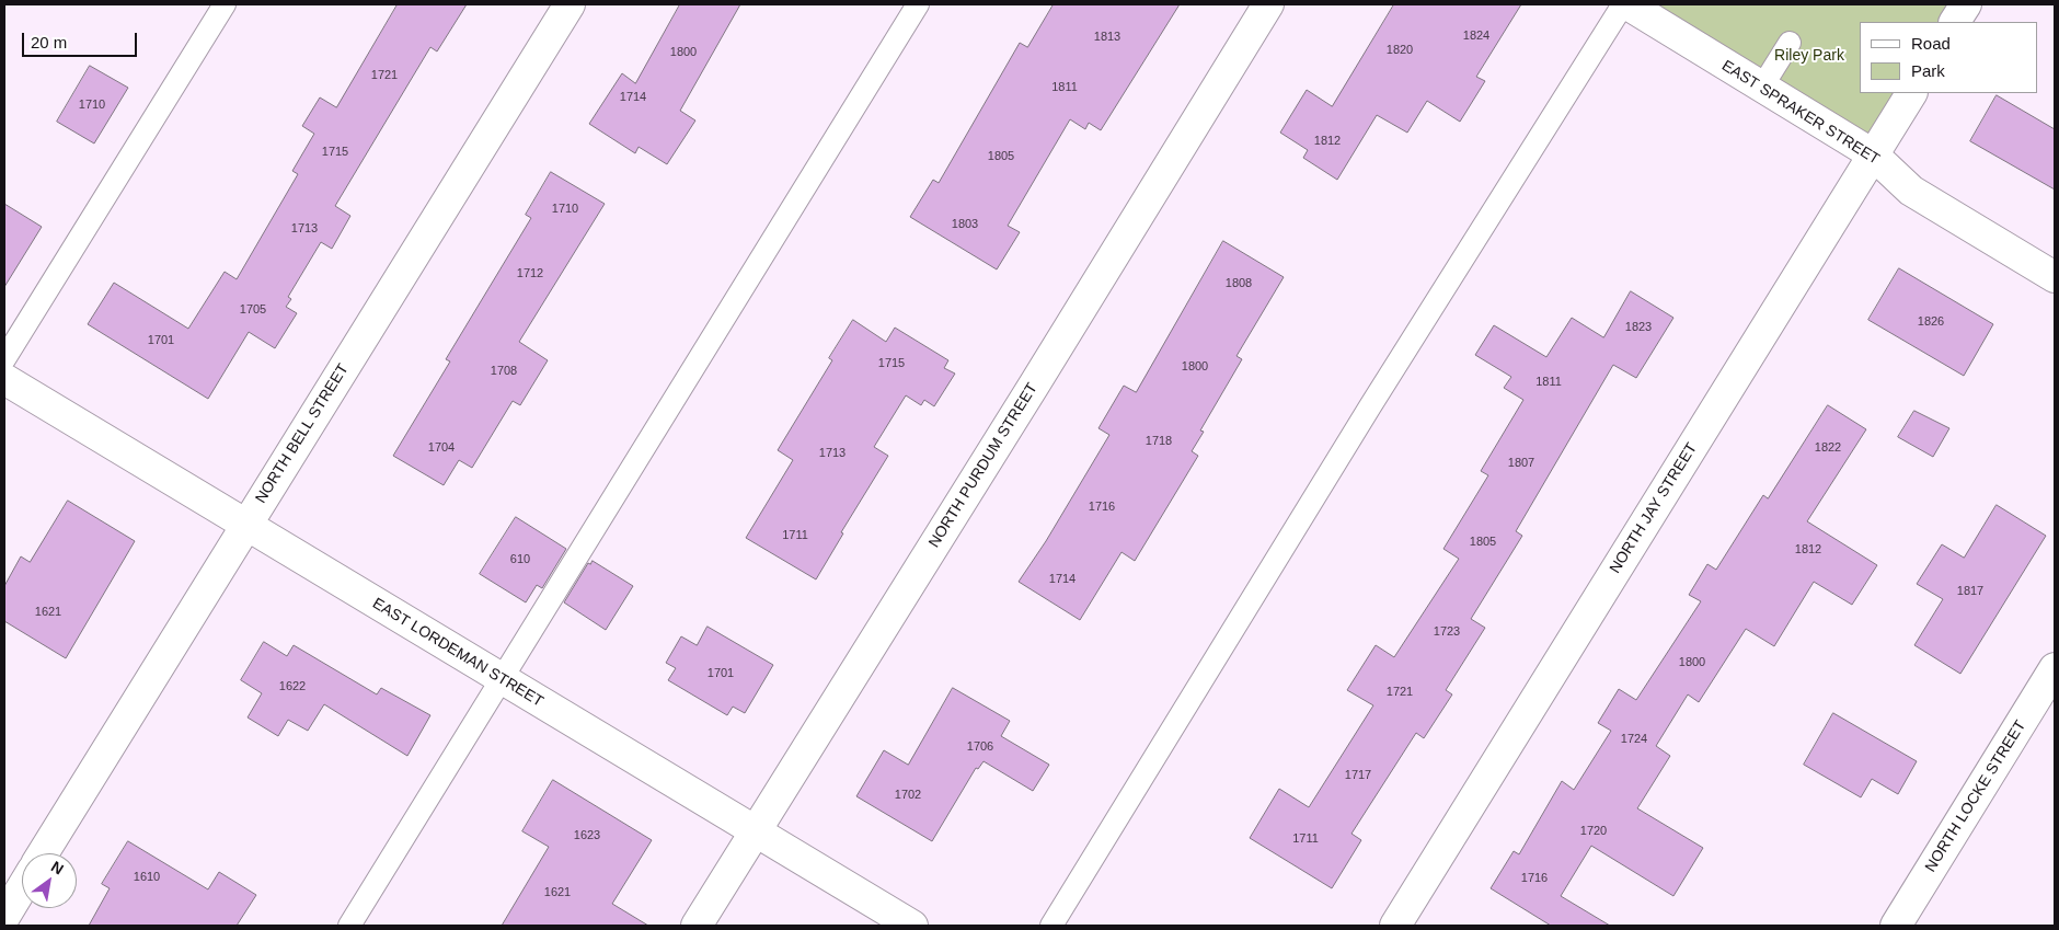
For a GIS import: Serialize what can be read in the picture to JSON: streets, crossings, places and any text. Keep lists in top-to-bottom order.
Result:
{
  "streets": {
    "street": [
      "EAST SPRAKER STREET",
      "NORTH BELL STREET",
      "NORTH PURDUM STREET",
      "NORTH JAY STREET",
      "EAST LORDEMAN STREET",
      "NORTH LOCKE STREET"
    ]
  },
  "crossings": [
    ["EAST SPRAKER STREET", "NORTH JAY STREET"],
    ["NORTH BELL STREET", "EAST LORDEMAN STREET"],
    ["NORTH PURDUM STREET", "EAST LORDEMAN STREET"]
  ],
  "parks": ["Riley Park"],
  "house_numbers": [
    "1824",
    "1813",
    "1820",
    "1800",
    "1721",
    "1811",
    "1714",
    "1710",
    "1812",
    "1715",
    "1805",
    "1710",
    "1803",
    "1713",
    "1712",
    "1808",
    "1705",
    "1826",
    "1823",
    "1701",
    "1715",
    "1800",
    "1708",
    "1811",
    "1718",
    "1704",
    "1822",
    "1713",
    "1807",
    "1716",
    "1711",
    "1805",
    "1812",
    "610",
    "1714",
    "1817",
    "1621",
    "1723",
    "1800",
    "1701",
    "1622",
    "1721",
    "1724",
    "1706",
    "1717",
    "1702",
    "1720",
    "1623",
    "1711",
    "1610",
    "1716",
    "1621"
  ],
  "legend": ["Road", "Park"],
  "scale_bar": "20 m",
  "north": "top right"
}
